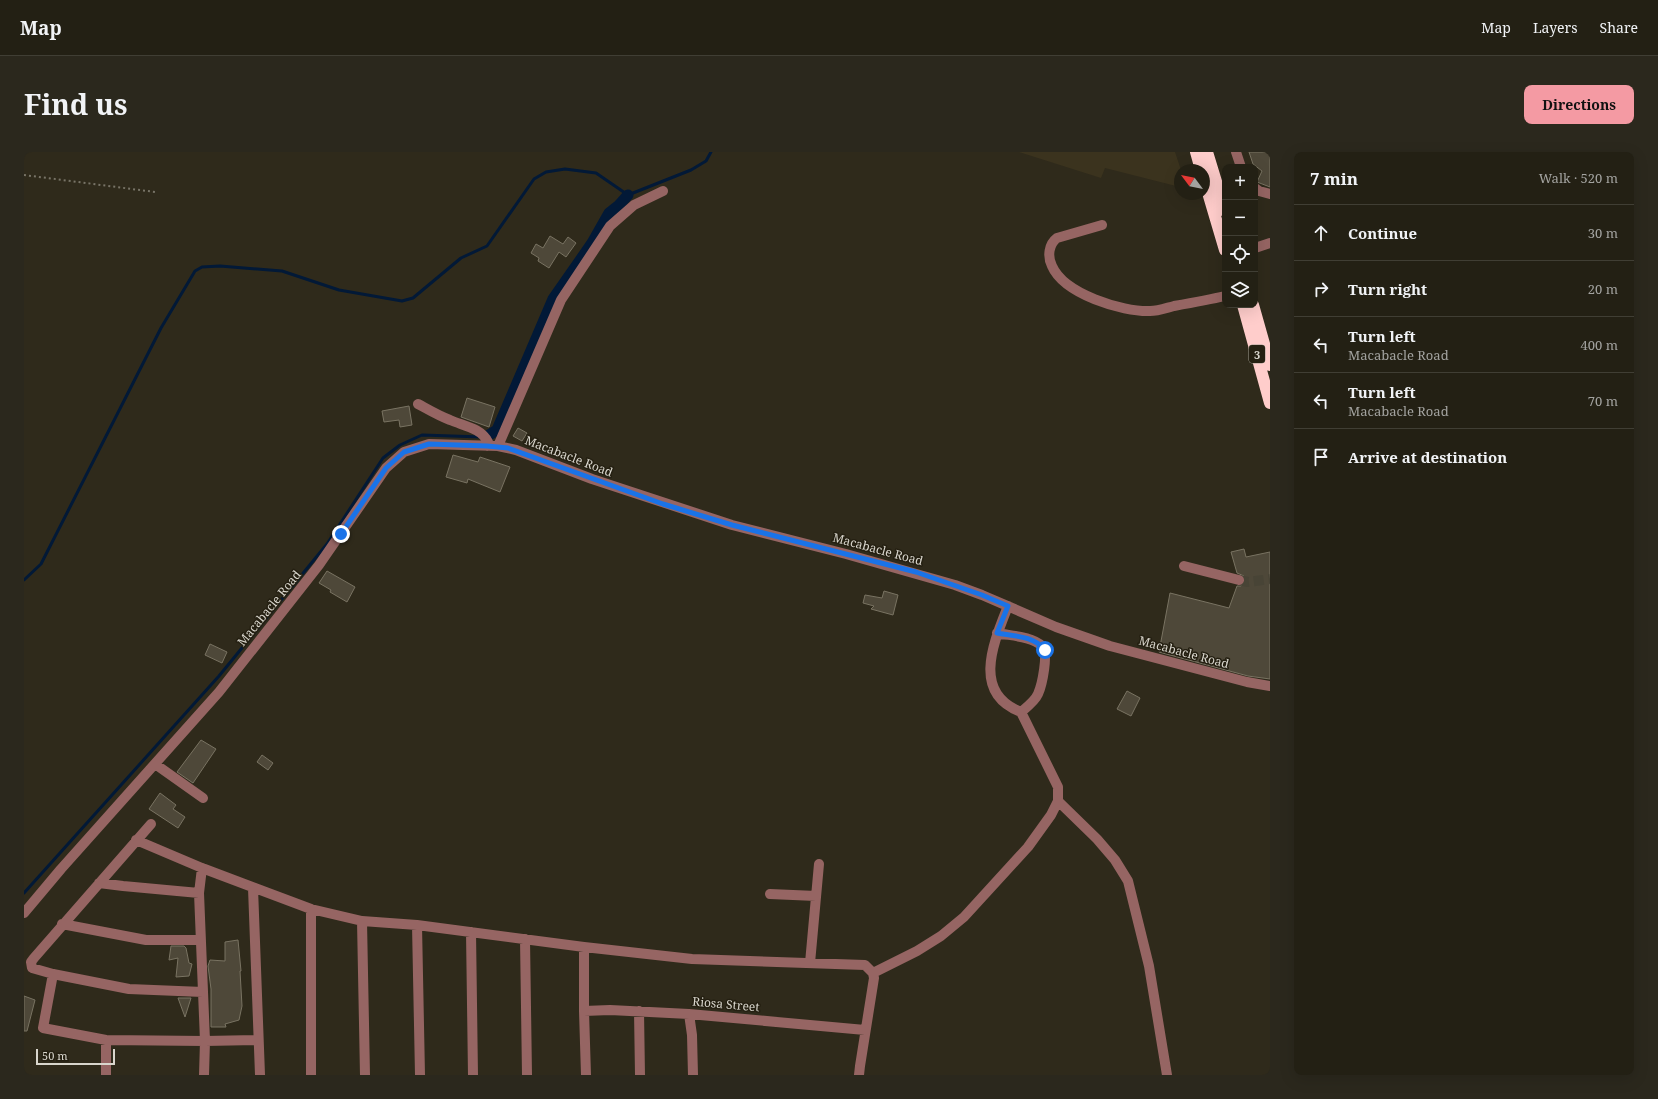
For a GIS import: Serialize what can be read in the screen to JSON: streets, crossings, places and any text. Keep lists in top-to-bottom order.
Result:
{
  "streets": {
    "highway": ["3"],
    "street": ["Macabacle Road", "Riosa Street"]
  },
  "scale_bar": "50 m",
  "north": "top left",
  "page": {
    "header": "Map",
    "nav": ["Map", "Layers", "Share"],
    "title": "Find us",
    "buttons": "Directions",
    "heading": ["7 min", "Walk · 520 m"],
    "map_buttons": ["+", "−"],
    "list": [
      ["Continue", "30 m"],
      ["Turn right", "20 m"],
      ["Turn left", "Macabacle Road", "400 m"],
      ["Turn left", "Macabacle Road", "70 m"],
      "Arrive at destination"
    ],
    "scale": "50 m"
  }
}
